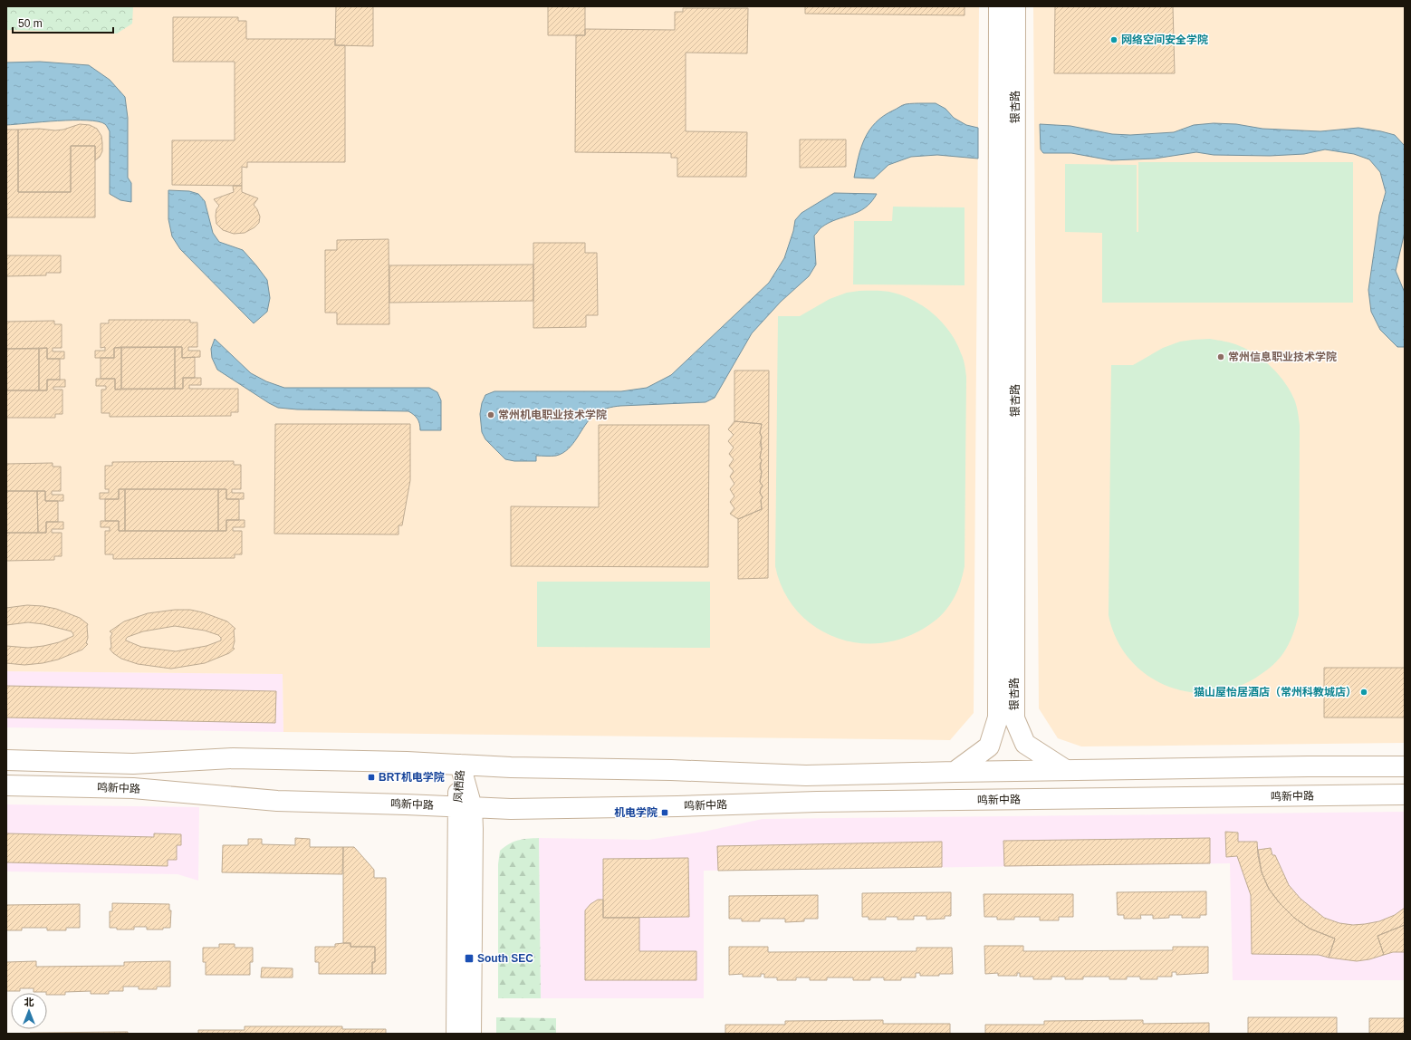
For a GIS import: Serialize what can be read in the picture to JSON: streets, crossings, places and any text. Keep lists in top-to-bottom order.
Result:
{
  "streets": {
    "main road": ["银杏路", "凤栖路", "鸣新中路"]
  },
  "crossings": [
    ["凤栖路", "鸣新中路"]
  ],
  "places": {
    "other": [
      "网络空间安全学院",
      "常州信息职业技术学院",
      "常州机电职业技术学院",
      "猫山屋怡居酒店（常州科教城店）"
    ],
    "transit": ["BRT机电学院", "机电学院", "South SEC"]
  },
  "scale_bar": "50 m",
  "north": "top"
}
